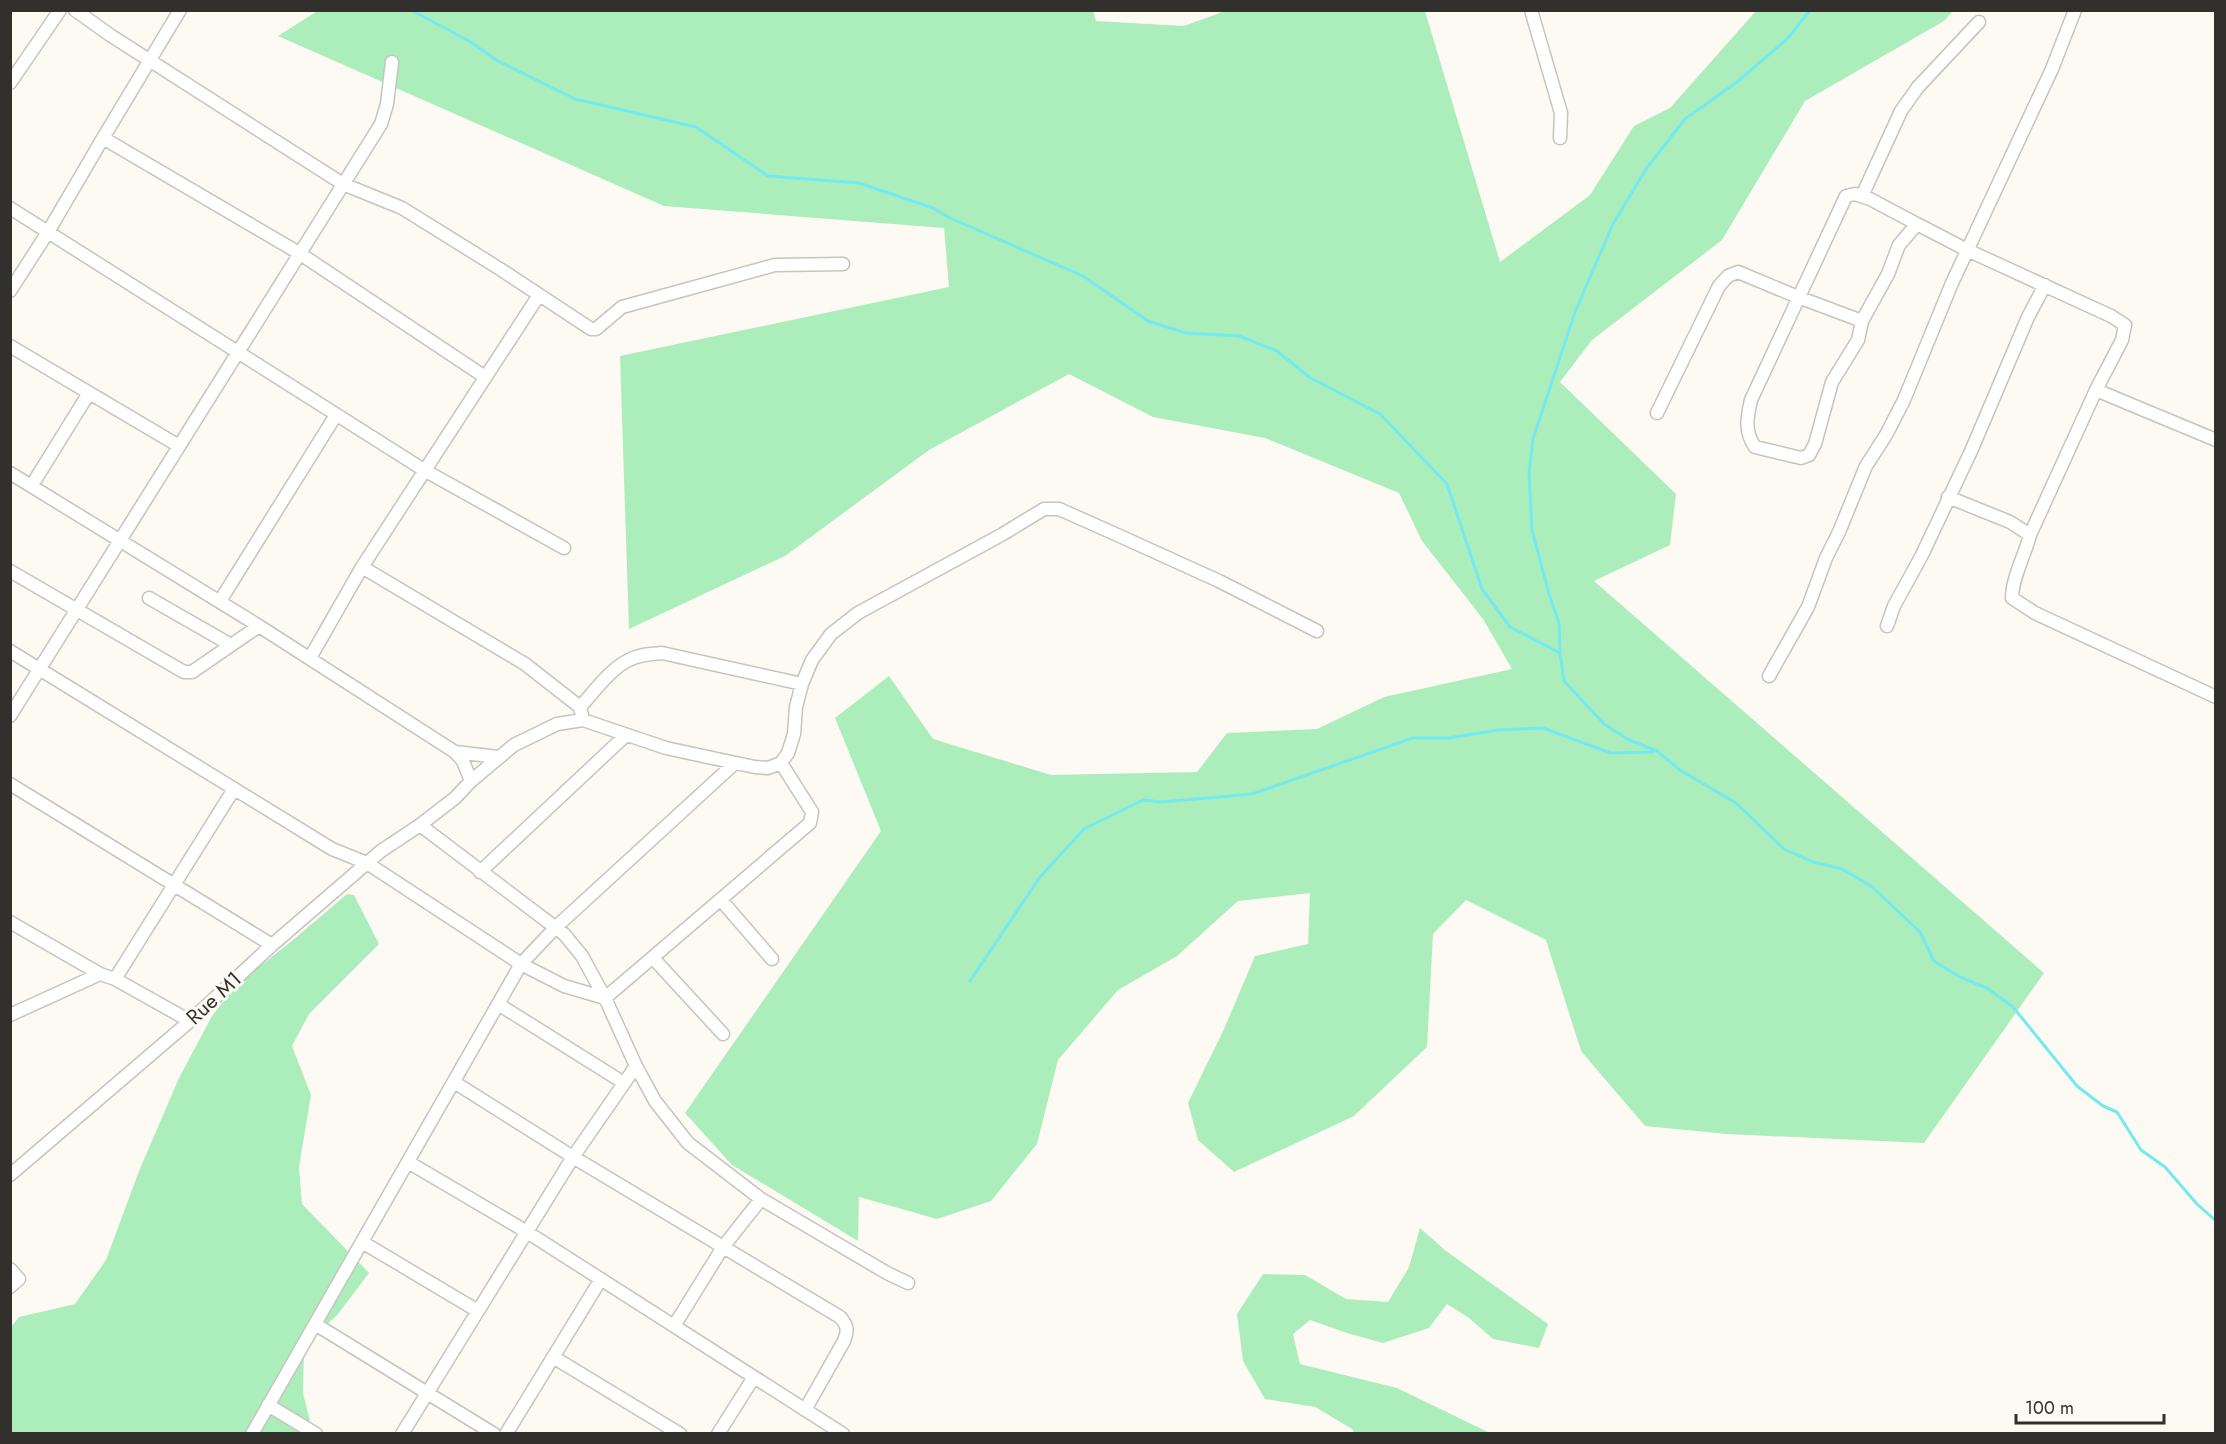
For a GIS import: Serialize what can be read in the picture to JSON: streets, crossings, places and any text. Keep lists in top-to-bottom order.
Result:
{
  "streets": {
    "street": ["Rue M1"]
  },
  "scale_bar": "100 m"
}
